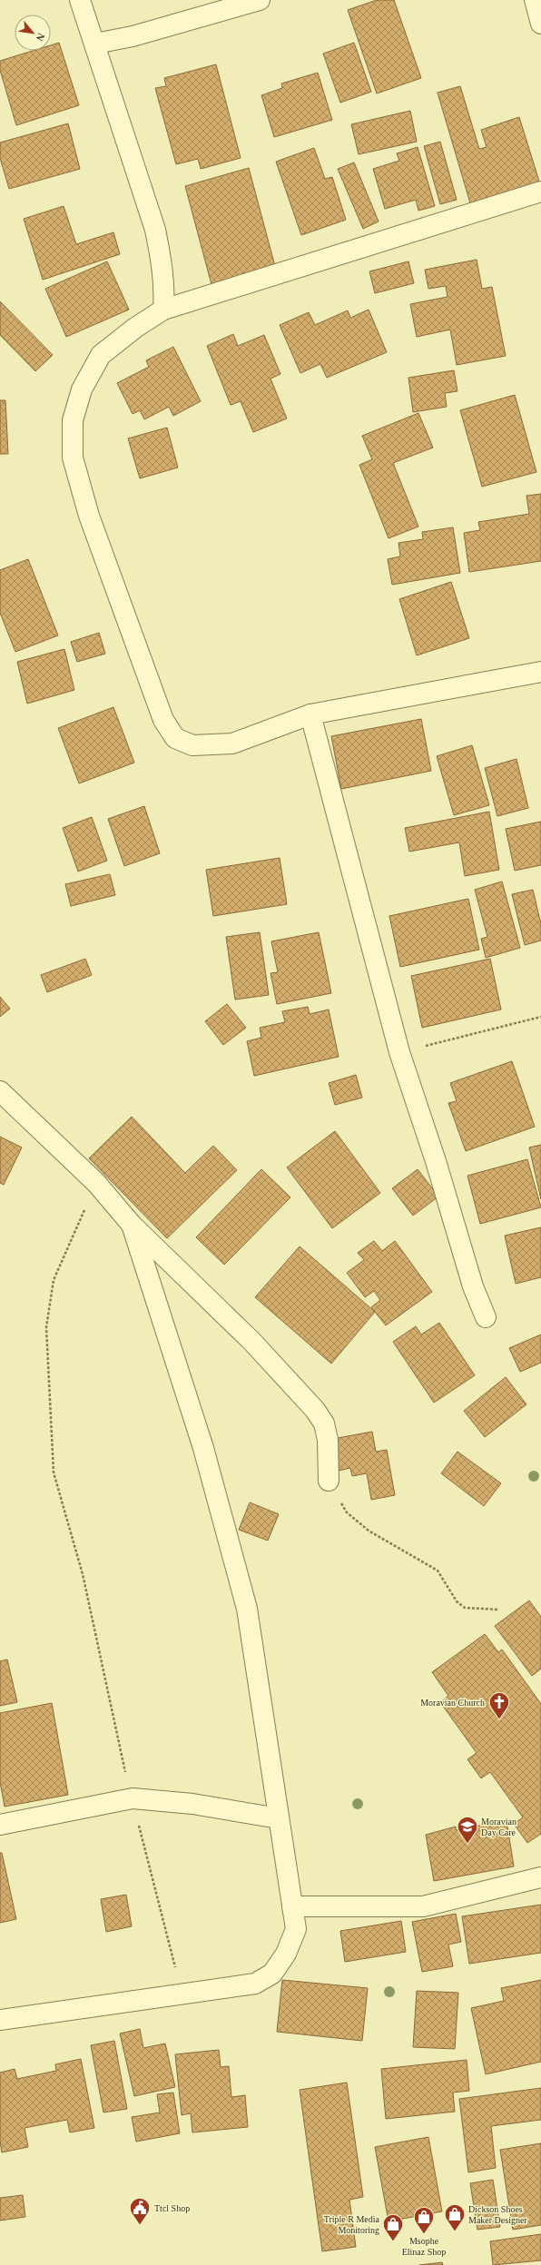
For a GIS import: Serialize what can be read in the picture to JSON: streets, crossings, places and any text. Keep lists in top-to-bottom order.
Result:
{
  "places": {
    "church": ["Moravian Church"],
    "school or university": ["Moravian Day Care"],
    "public building": ["Ttcl Shop"],
    "shop": ["Dickson Shoes Maker Designer", "Msophe Elinaz Shop", "Triple R Media Monitoring"]
  },
  "north": "bottom right"
}
